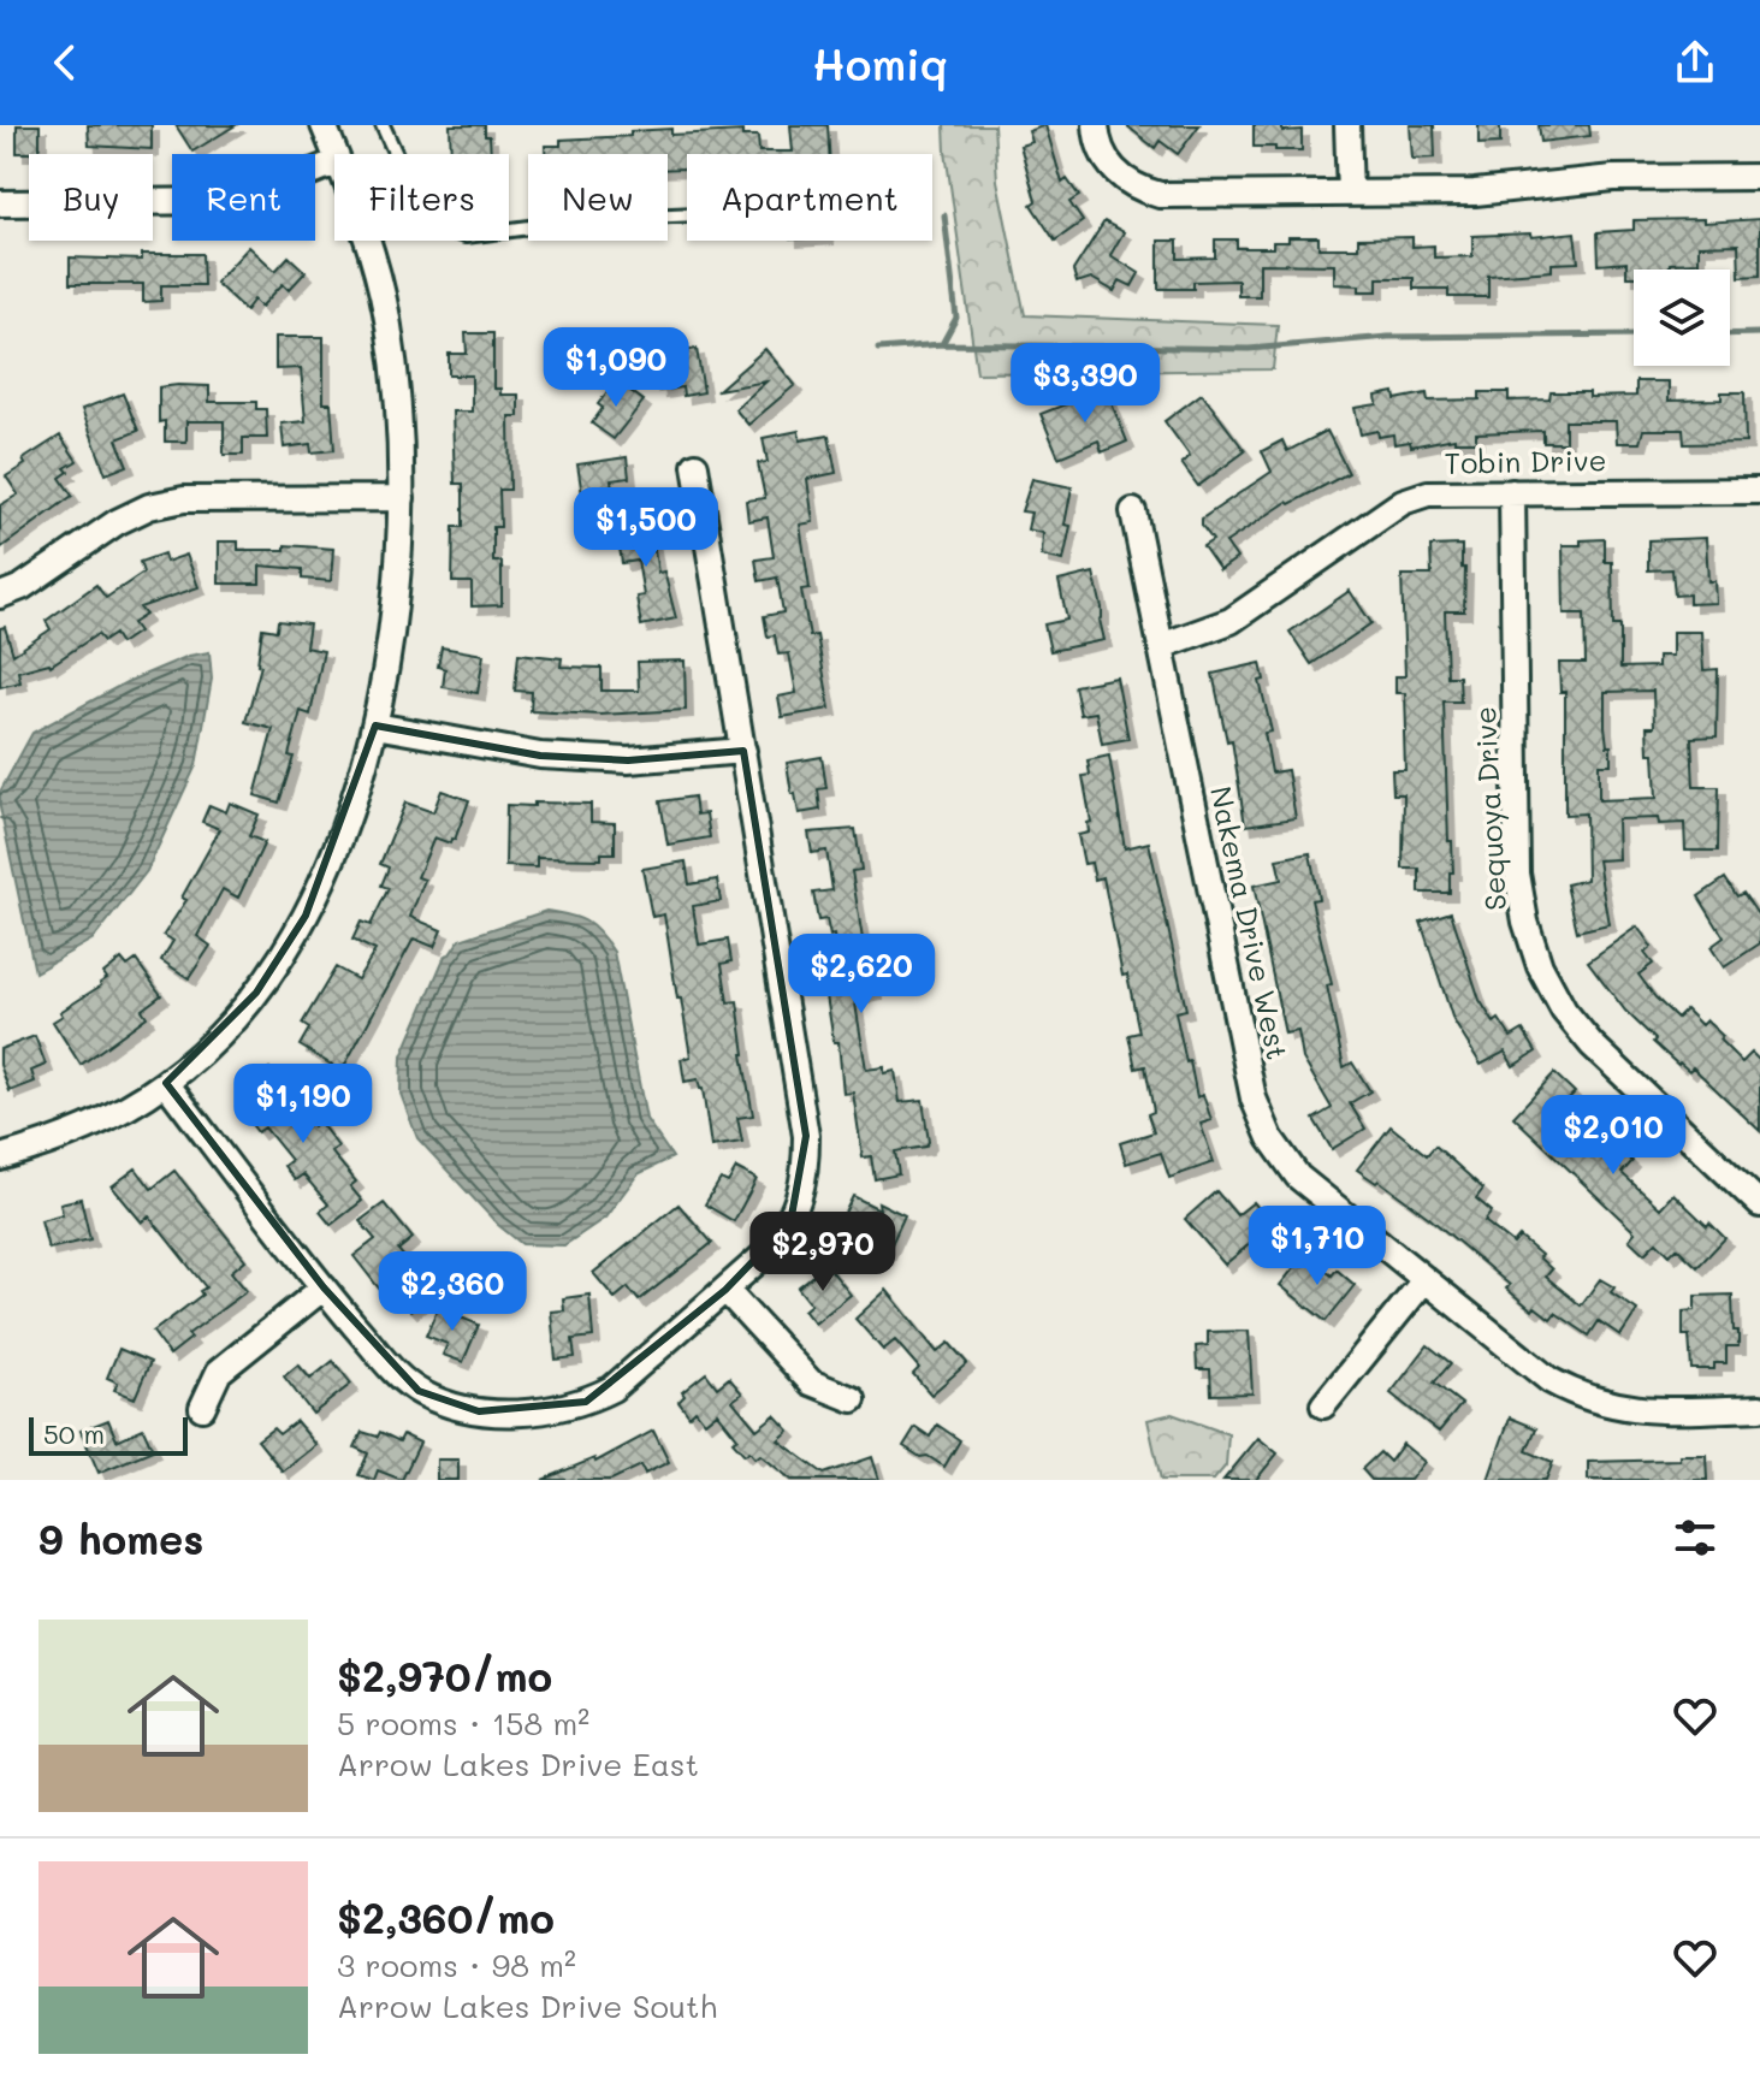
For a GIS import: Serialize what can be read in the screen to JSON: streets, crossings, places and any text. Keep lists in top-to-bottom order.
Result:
{
  "streets": {
    "street": ["Tobin Drive", "Sequoya Drive", "Nakema Drive West"]
  },
  "crossings": [
    ["Tobin Drive", "Sequoya Drive"],
    ["Tobin Drive", "Nakema Drive West"]
  ],
  "scale_bar": "50 m",
  "page": {
    "header": "Homiq",
    "chip": [
      "Buy",
      "Rent",
      "Filters",
      "New",
      "Apartment"
    ],
    "price": [
      "$1,090",
      "$3,390",
      "$1,500",
      "$2,620",
      "$1,190",
      "$2,010",
      "$1,710",
      "$2,970",
      "$2,360"
    ],
    "scale": "50 m",
    "heading": "9 homes",
    "list": [
      {
        "name": "$2,970/mo",
        "note": "5 rooms · 158 m² · Arrow Lakes Drive East"
      },
      {
        "name": "$2,360/mo",
        "note": "3 rooms · 98 m² · Arrow Lakes Drive South"
      }
    ]
  }
}
